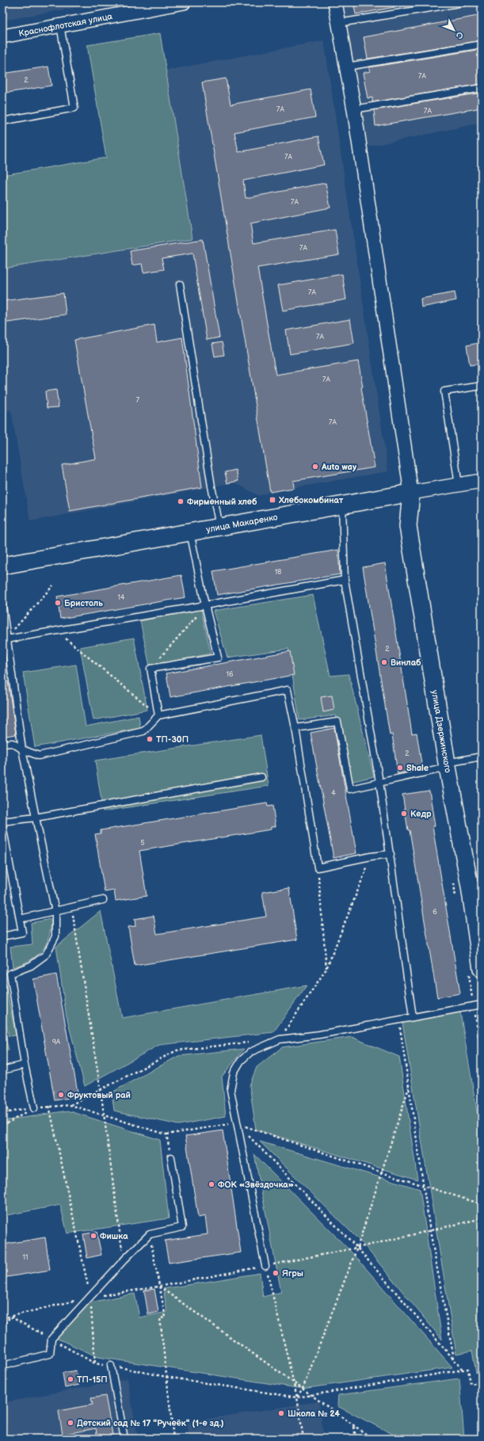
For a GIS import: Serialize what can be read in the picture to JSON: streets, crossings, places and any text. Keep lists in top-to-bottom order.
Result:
{
  "streets": {
    "street": ["Краснофлотская улица", "улица Макаренко", "улица Дзержинского"]
  },
  "crossings": [
    ["улица Макаренко", "улица Дзержинского"]
  ],
  "places": {
    "other": [
      "Auto way",
      "Фирменный хлеб",
      "Бристоль",
      "Винлаб",
      "ТП-30П",
      "Shale",
      "Кедр",
      "Фруктовый рай",
      "ФОК «Звёздочка»",
      "Фишка",
      "Ягры",
      "ТП-15П",
      "Школа № 24",
      "Детский сад № 17 \"Ручеёк\" (1-е зд.)"
    ],
    "transit": ["Хлебокомбинат"]
  },
  "house_numbers": [
    "7А",
    "2",
    "7А",
    "7А",
    "7А",
    "7А",
    "7А",
    "7А",
    "7А",
    "7А",
    "7",
    "7А",
    "18",
    "14",
    "2",
    "16",
    "2",
    "4",
    "5",
    "6",
    "9А",
    "11"
  ],
  "north": "bottom right"
}
